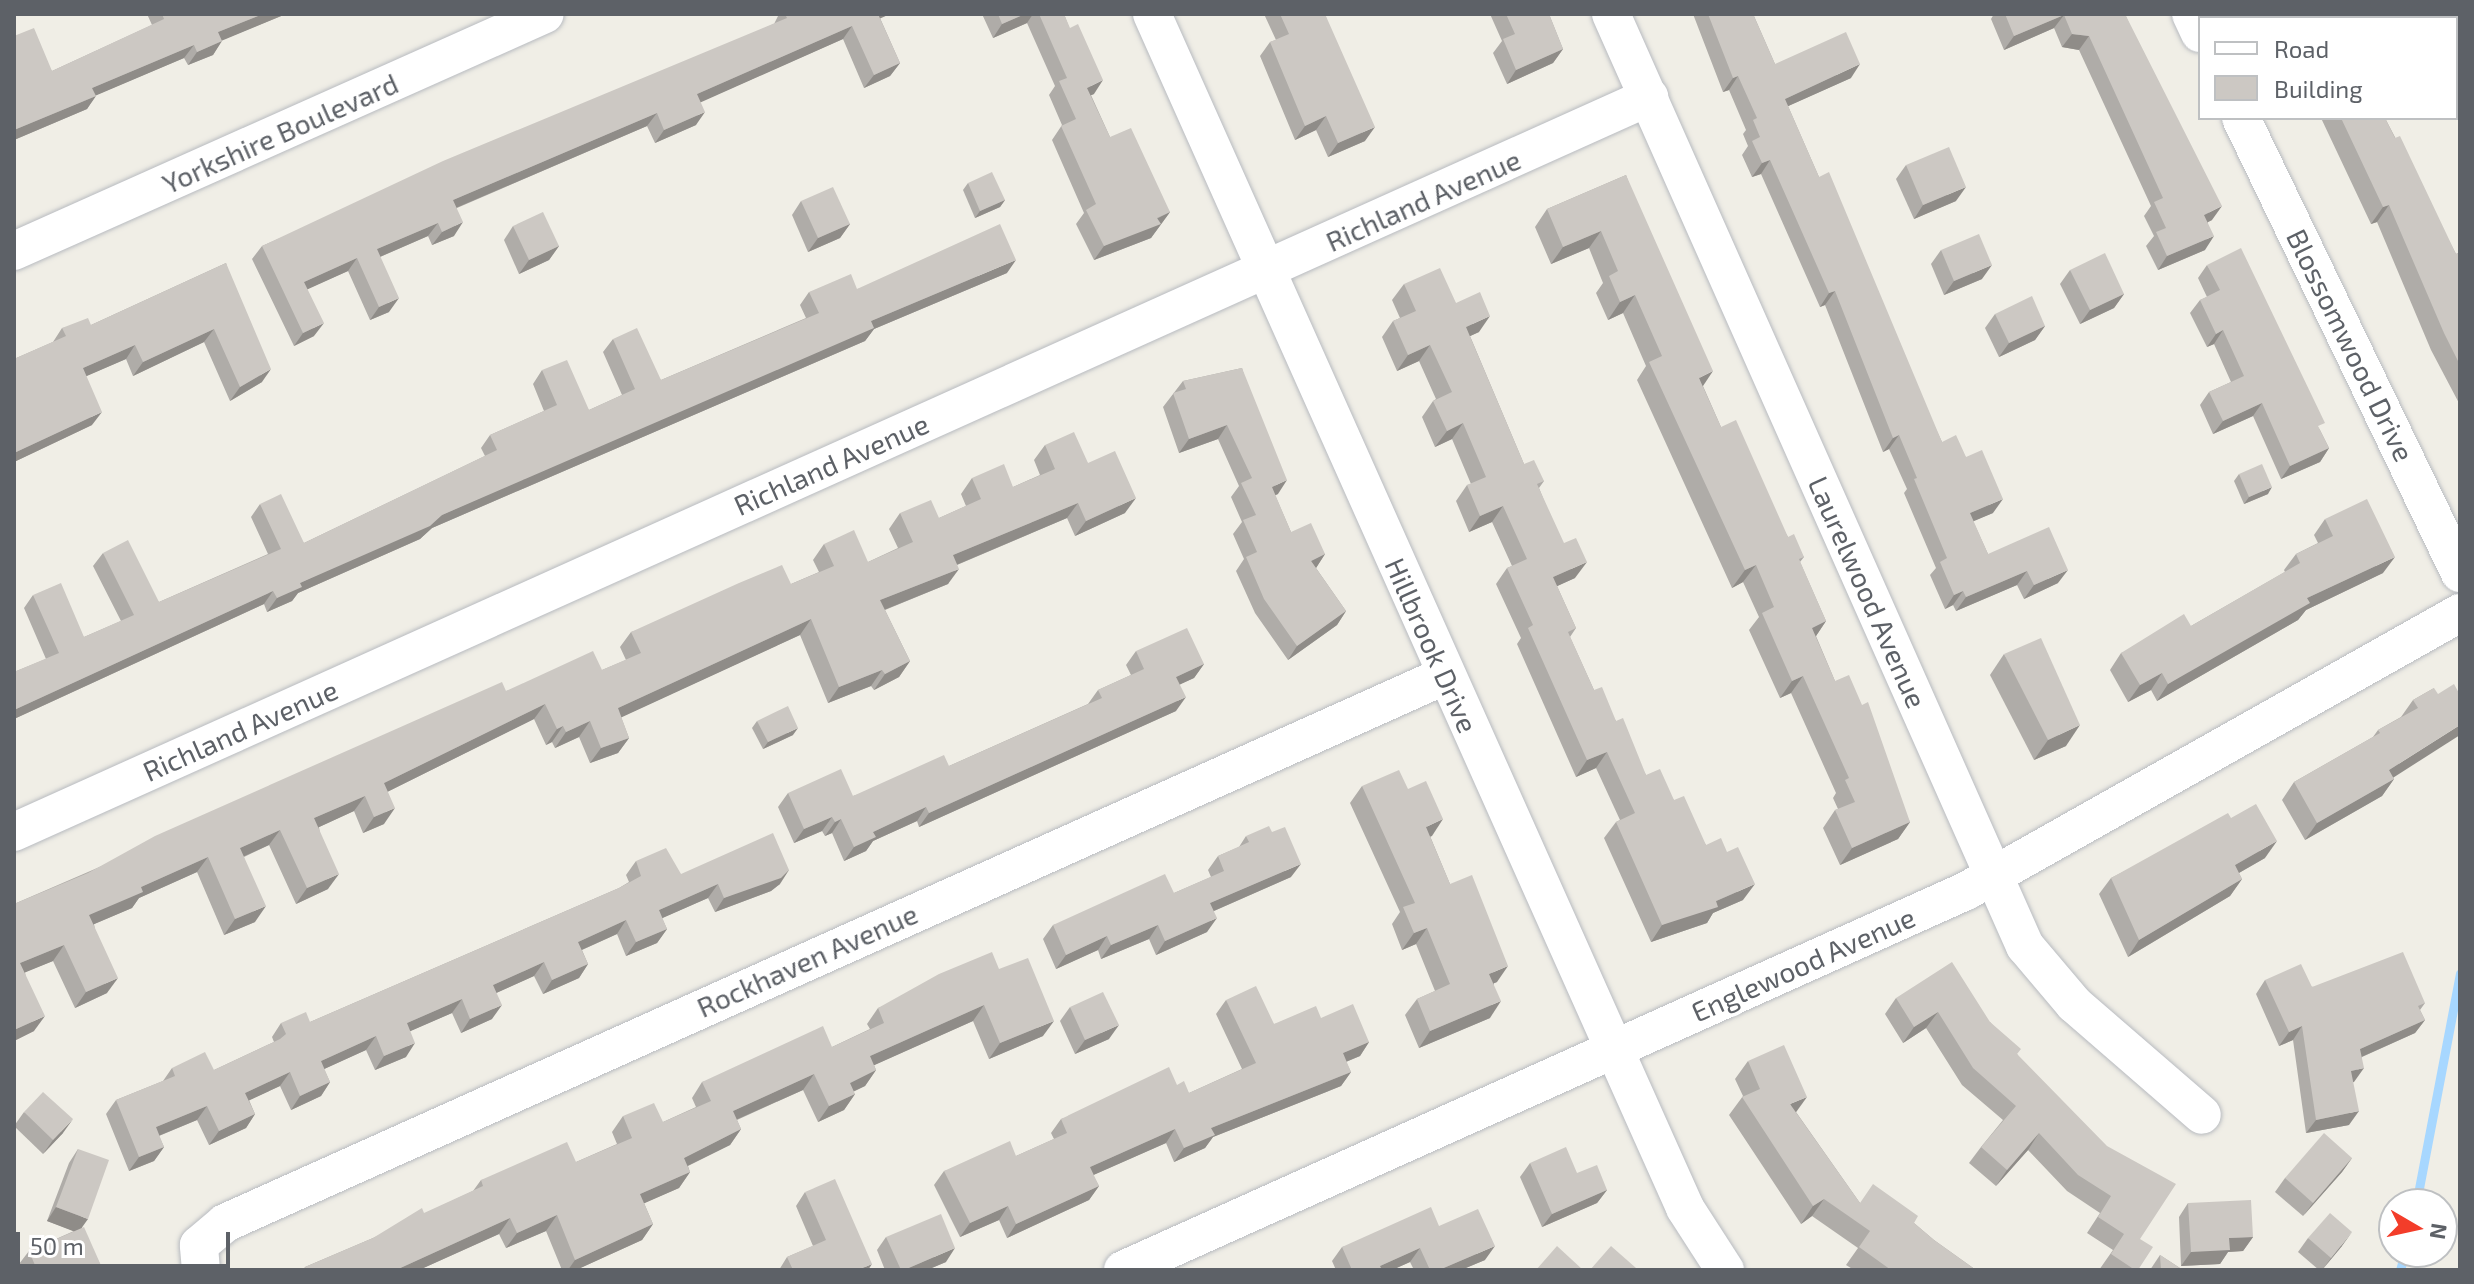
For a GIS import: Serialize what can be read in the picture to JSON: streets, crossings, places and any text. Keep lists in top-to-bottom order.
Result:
{
  "streets": {
    "street": [
      "Yorkshire Boulevard",
      "Richland Avenue",
      "Blossomwood Drive",
      "Laurelwood Avenue",
      "Hillbrook Drive",
      "Rockhaven Avenue",
      "Englewood Avenue"
    ]
  },
  "crossings": [
    ["Richland Avenue", "Laurelwood Avenue"],
    ["Richland Avenue", "Hillbrook Drive"],
    ["Laurelwood Avenue", "Englewood Avenue"],
    ["Hillbrook Drive", "Rockhaven Avenue"],
    ["Hillbrook Drive", "Englewood Avenue"]
  ],
  "legend": ["Road", "Building"],
  "scale_bar": "50 m",
  "north": "right"
}
